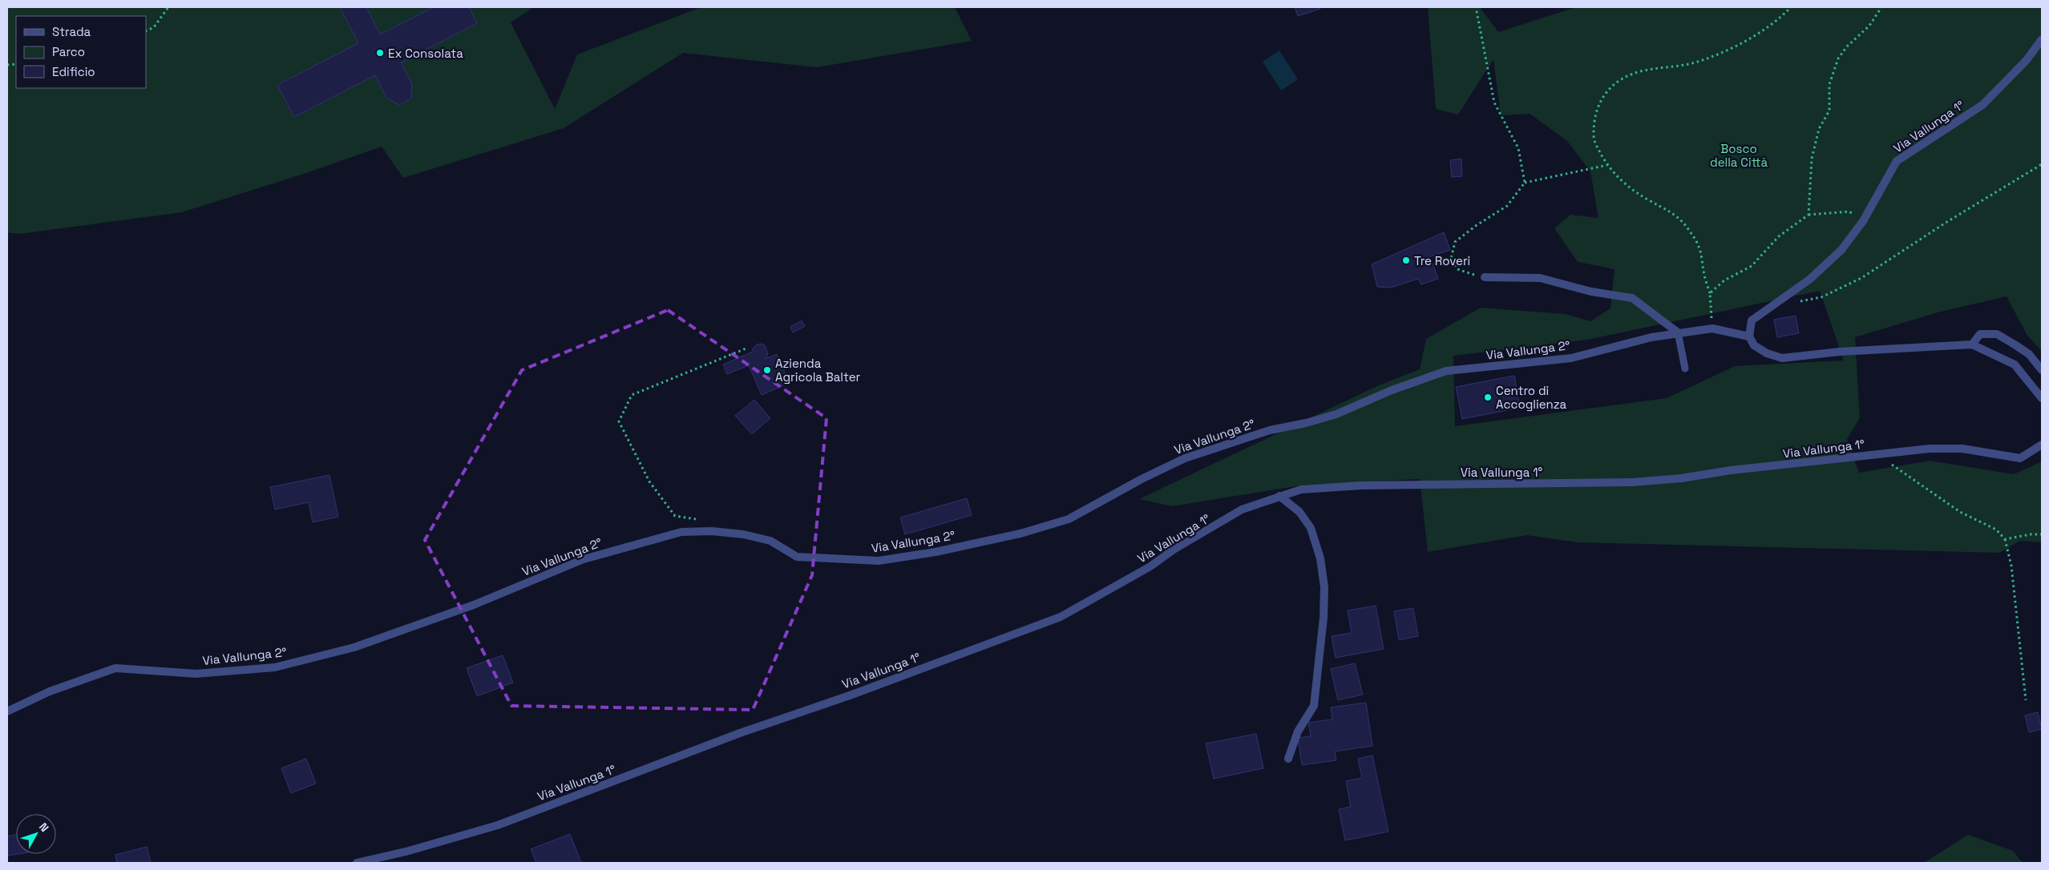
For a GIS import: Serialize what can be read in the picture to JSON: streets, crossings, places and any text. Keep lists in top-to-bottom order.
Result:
{
  "streets": {
    "street": ["Via Vallunga 1°", "Via Vallunga 2°"]
  },
  "crossings": [
    ["Via Vallunga 1°", "Via Vallunga 2°"]
  ],
  "parks": ["Bosco della Città"],
  "places": [
    "Ex Consolata",
    "Tre Roveri",
    "Azienda Agricola Balter",
    "Centro di Accoglienza"
  ],
  "legend": ["Strada", "Parco", "Edificio"],
  "north": "top right"
}
